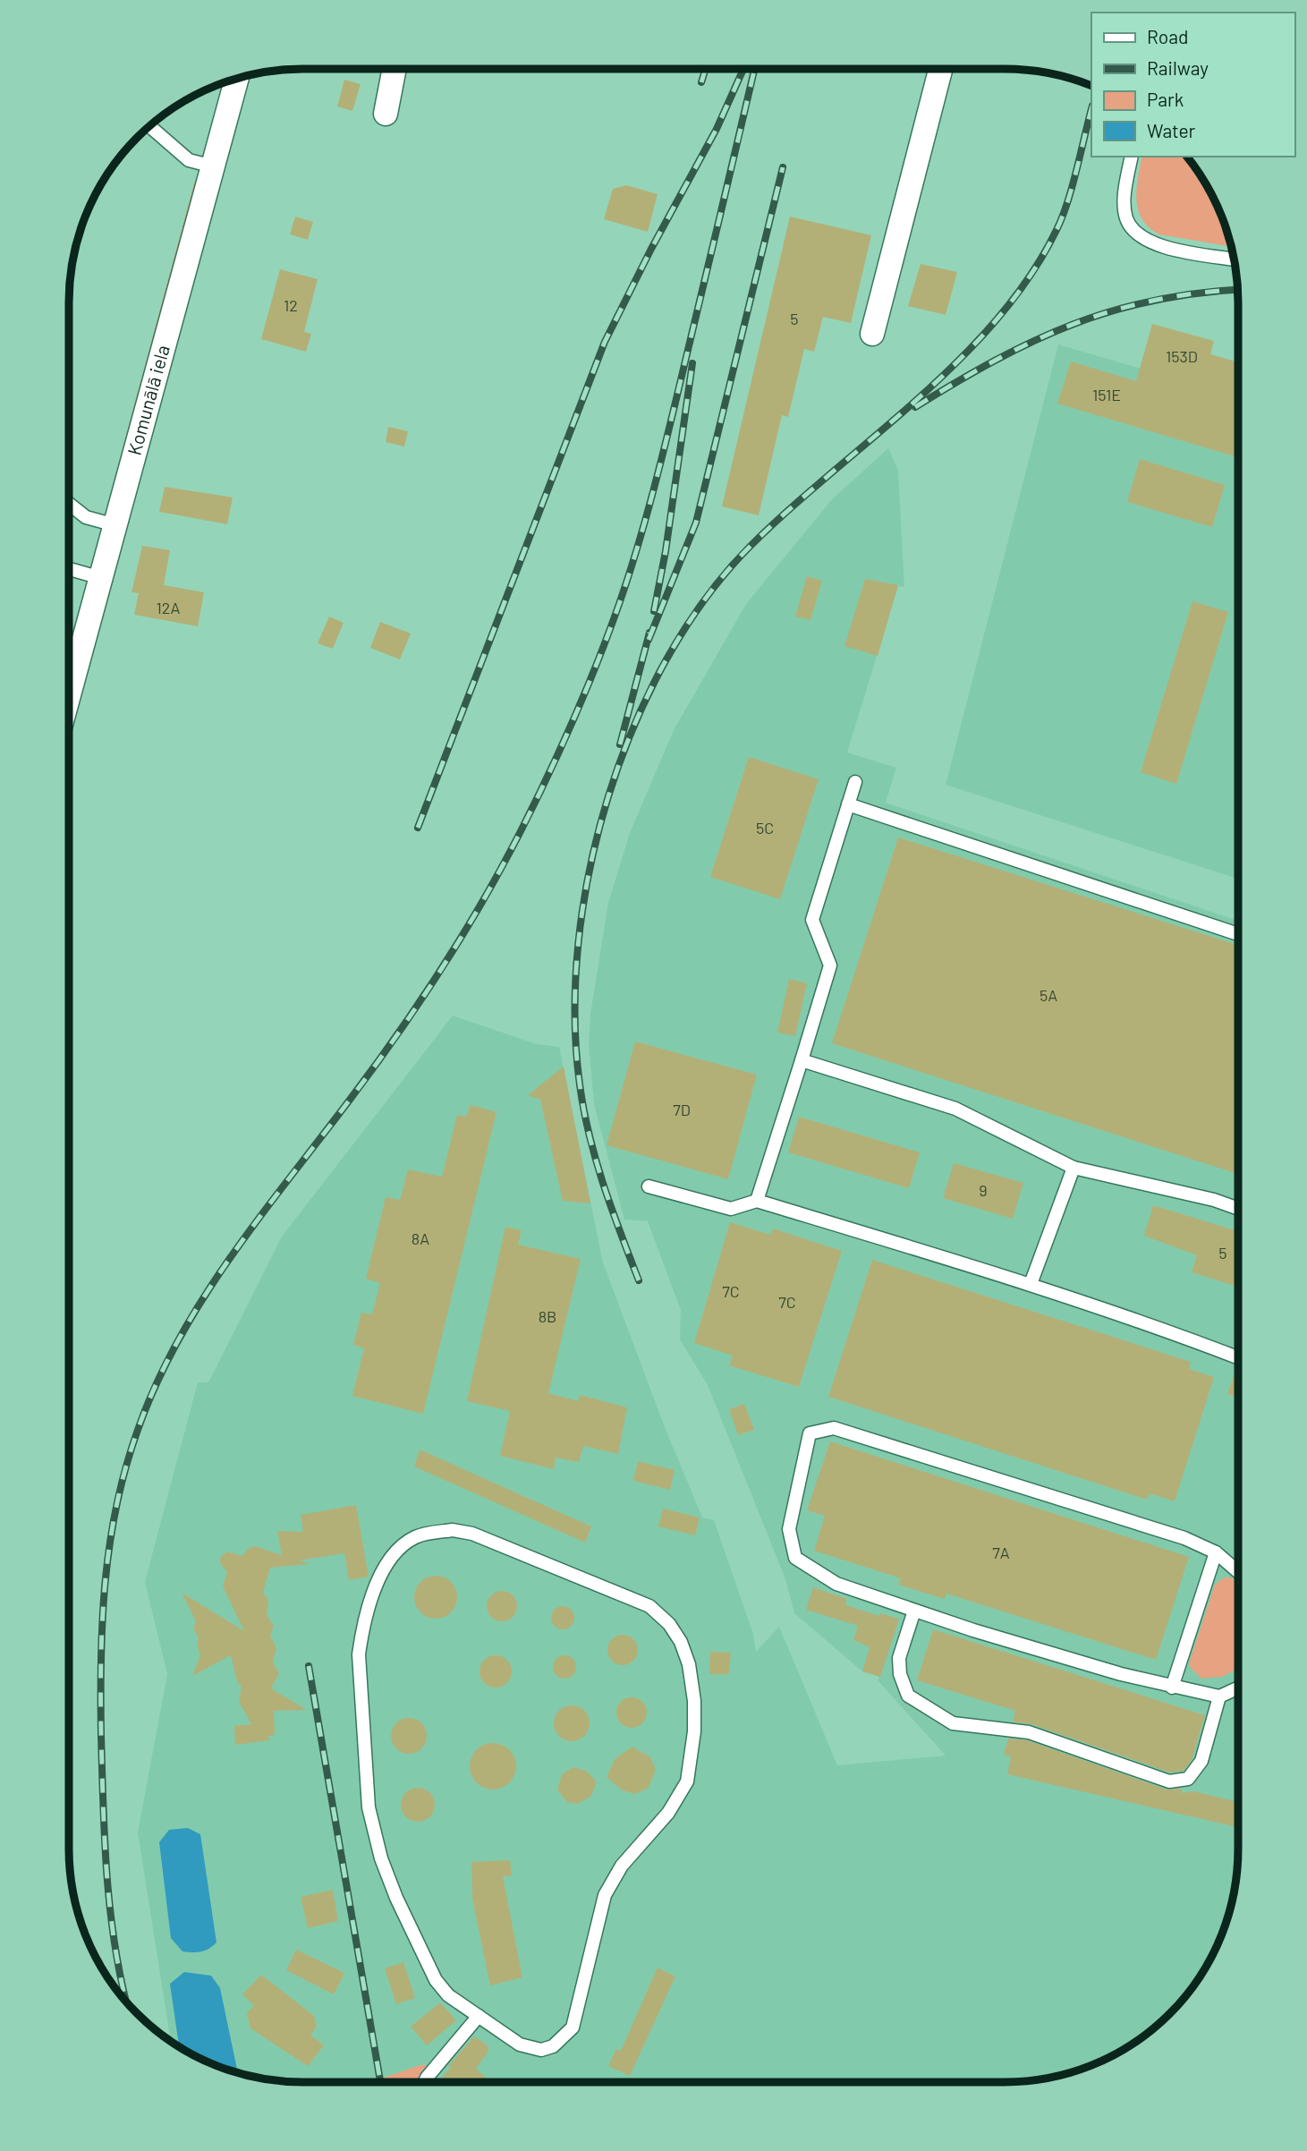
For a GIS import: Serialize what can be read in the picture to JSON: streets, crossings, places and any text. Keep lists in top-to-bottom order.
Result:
{
  "streets": {
    "street": ["Komunālā iela"]
  },
  "house_numbers": [
    "12",
    "5",
    "153D",
    "151E",
    "12A",
    "5C",
    "5A",
    "7D",
    "9",
    "8A",
    "5",
    "7C",
    "7C",
    "8B",
    "7A"
  ],
  "legend": [
    "Road",
    "Railway",
    "Park",
    "Water"
  ]
}
